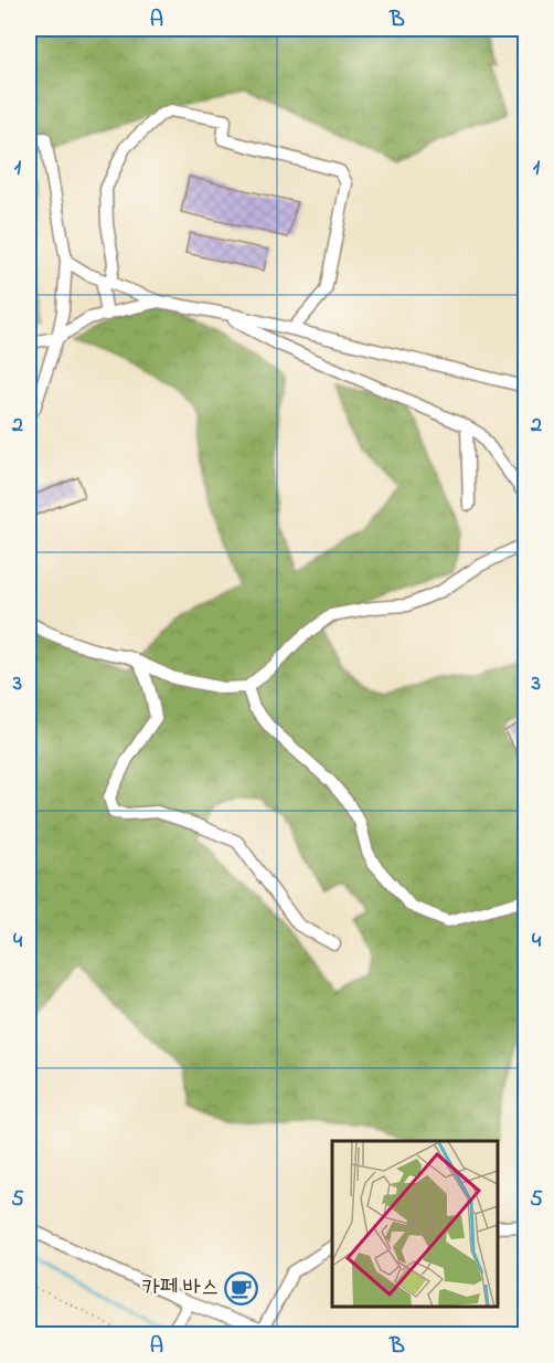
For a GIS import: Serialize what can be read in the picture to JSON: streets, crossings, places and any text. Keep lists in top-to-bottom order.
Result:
{
  "places": {
    "cafe": ["카페 바스"]
  },
  "grid": {
    "columns": ["A", "B"],
    "rows": [
      "1",
      "2",
      "3",
      "4",
      "5"
    ]
  }
}
